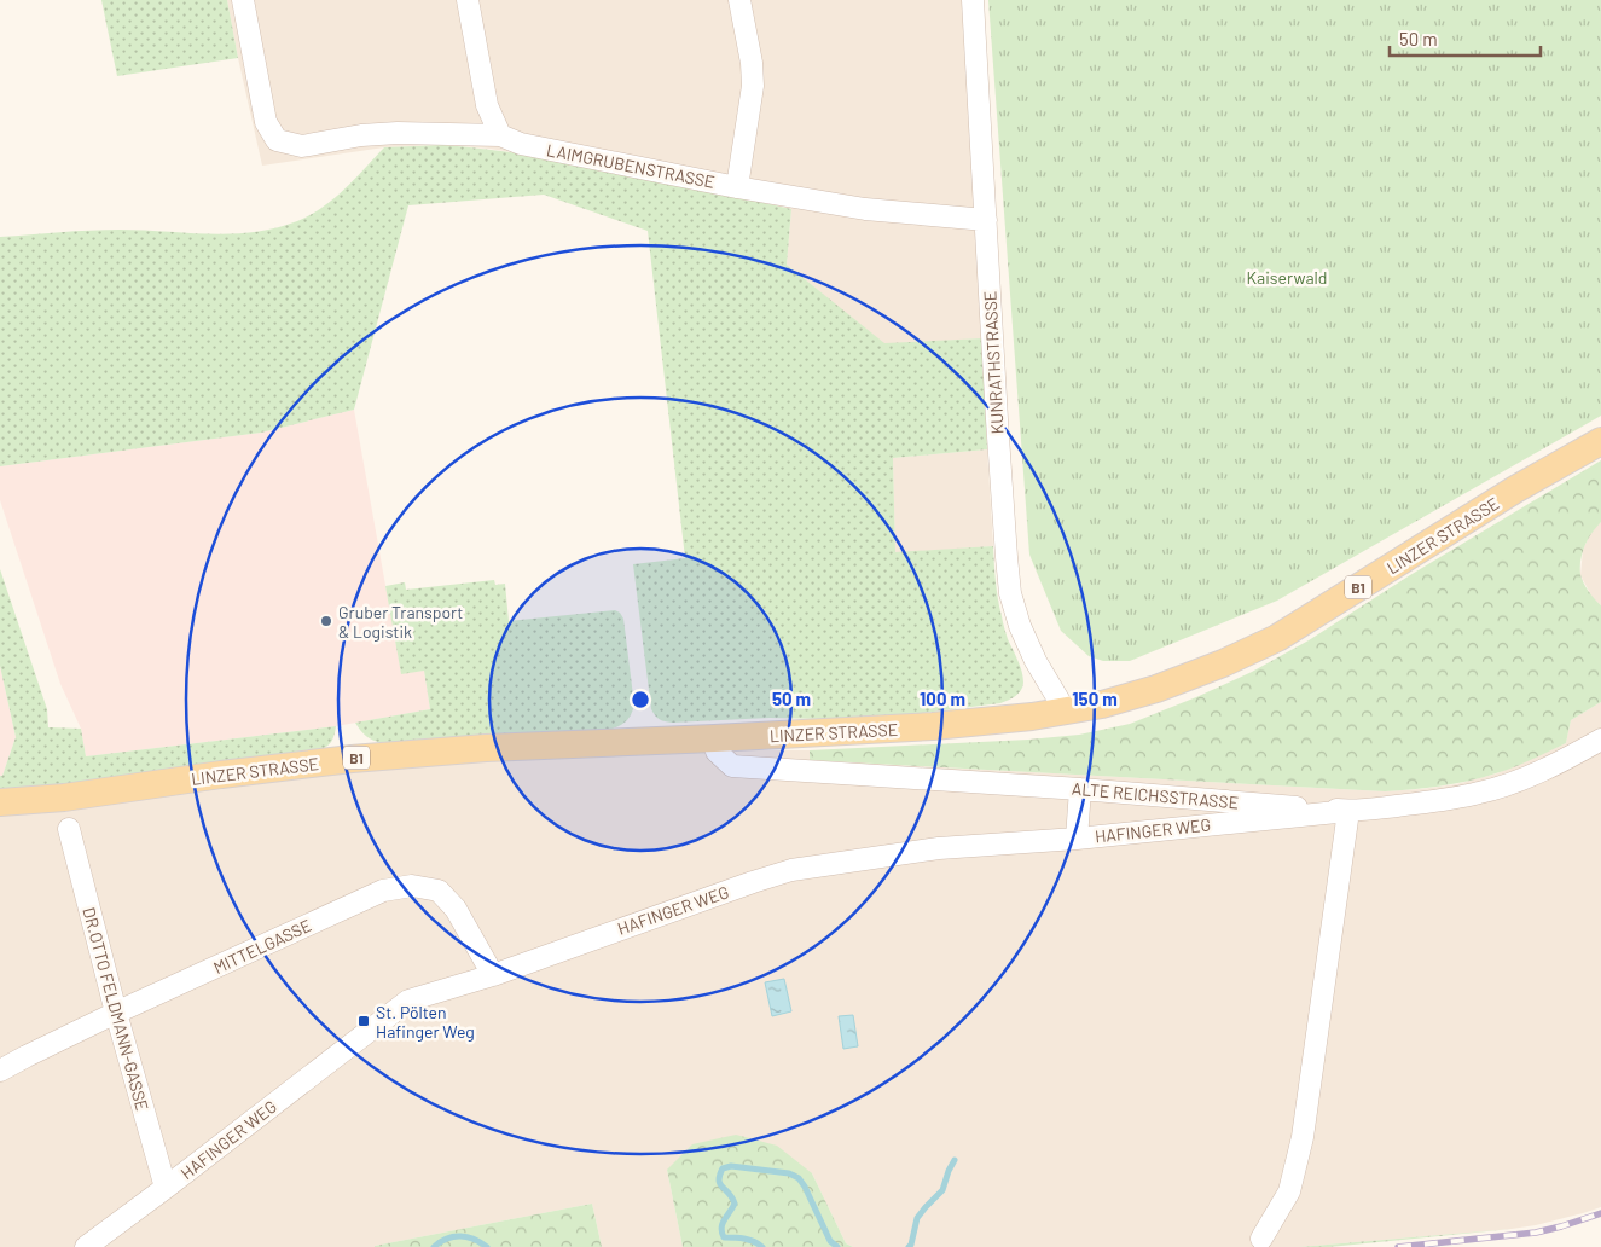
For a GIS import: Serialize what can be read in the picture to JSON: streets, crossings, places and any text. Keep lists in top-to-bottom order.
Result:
{
  "streets": {
    "main road": ["LINZER STRASSE", "B1"],
    "street": [
      "LAIMGRUBENSTRASSE",
      "KUNRATHSTRASSE",
      "ALTE REICHSSTRASSE",
      "HAFINGER WEG",
      "MITTELGASSE",
      "DR.OTTO FELDMANN-GASSE"
    ]
  },
  "crossings": [
    ["LAIMGRUBENSTRASSE", "KUNRATHSTRASSE"],
    ["KUNRATHSTRASSE", "LINZER STRASSE"],
    ["LINZER STRASSE", "ALTE REICHSSTRASSE"],
    ["ALTE REICHSSTRASSE", "HAFINGER WEG"],
    ["HAFINGER WEG", "MITTELGASSE"],
    ["HAFINGER WEG", "DR.OTTO FELDMANN-GASSE"],
    ["MITTELGASSE", "DR.OTTO FELDMANN-GASSE"]
  ],
  "parks": ["Kaiserwald"],
  "places": {
    "other": ["Gruber Transport & Logistik"],
    "transit": ["St. Pölten Hafinger Weg"]
  },
  "scale_bar": "50 m",
  "rings": ["50 m", "100 m", "150 m"]
}
